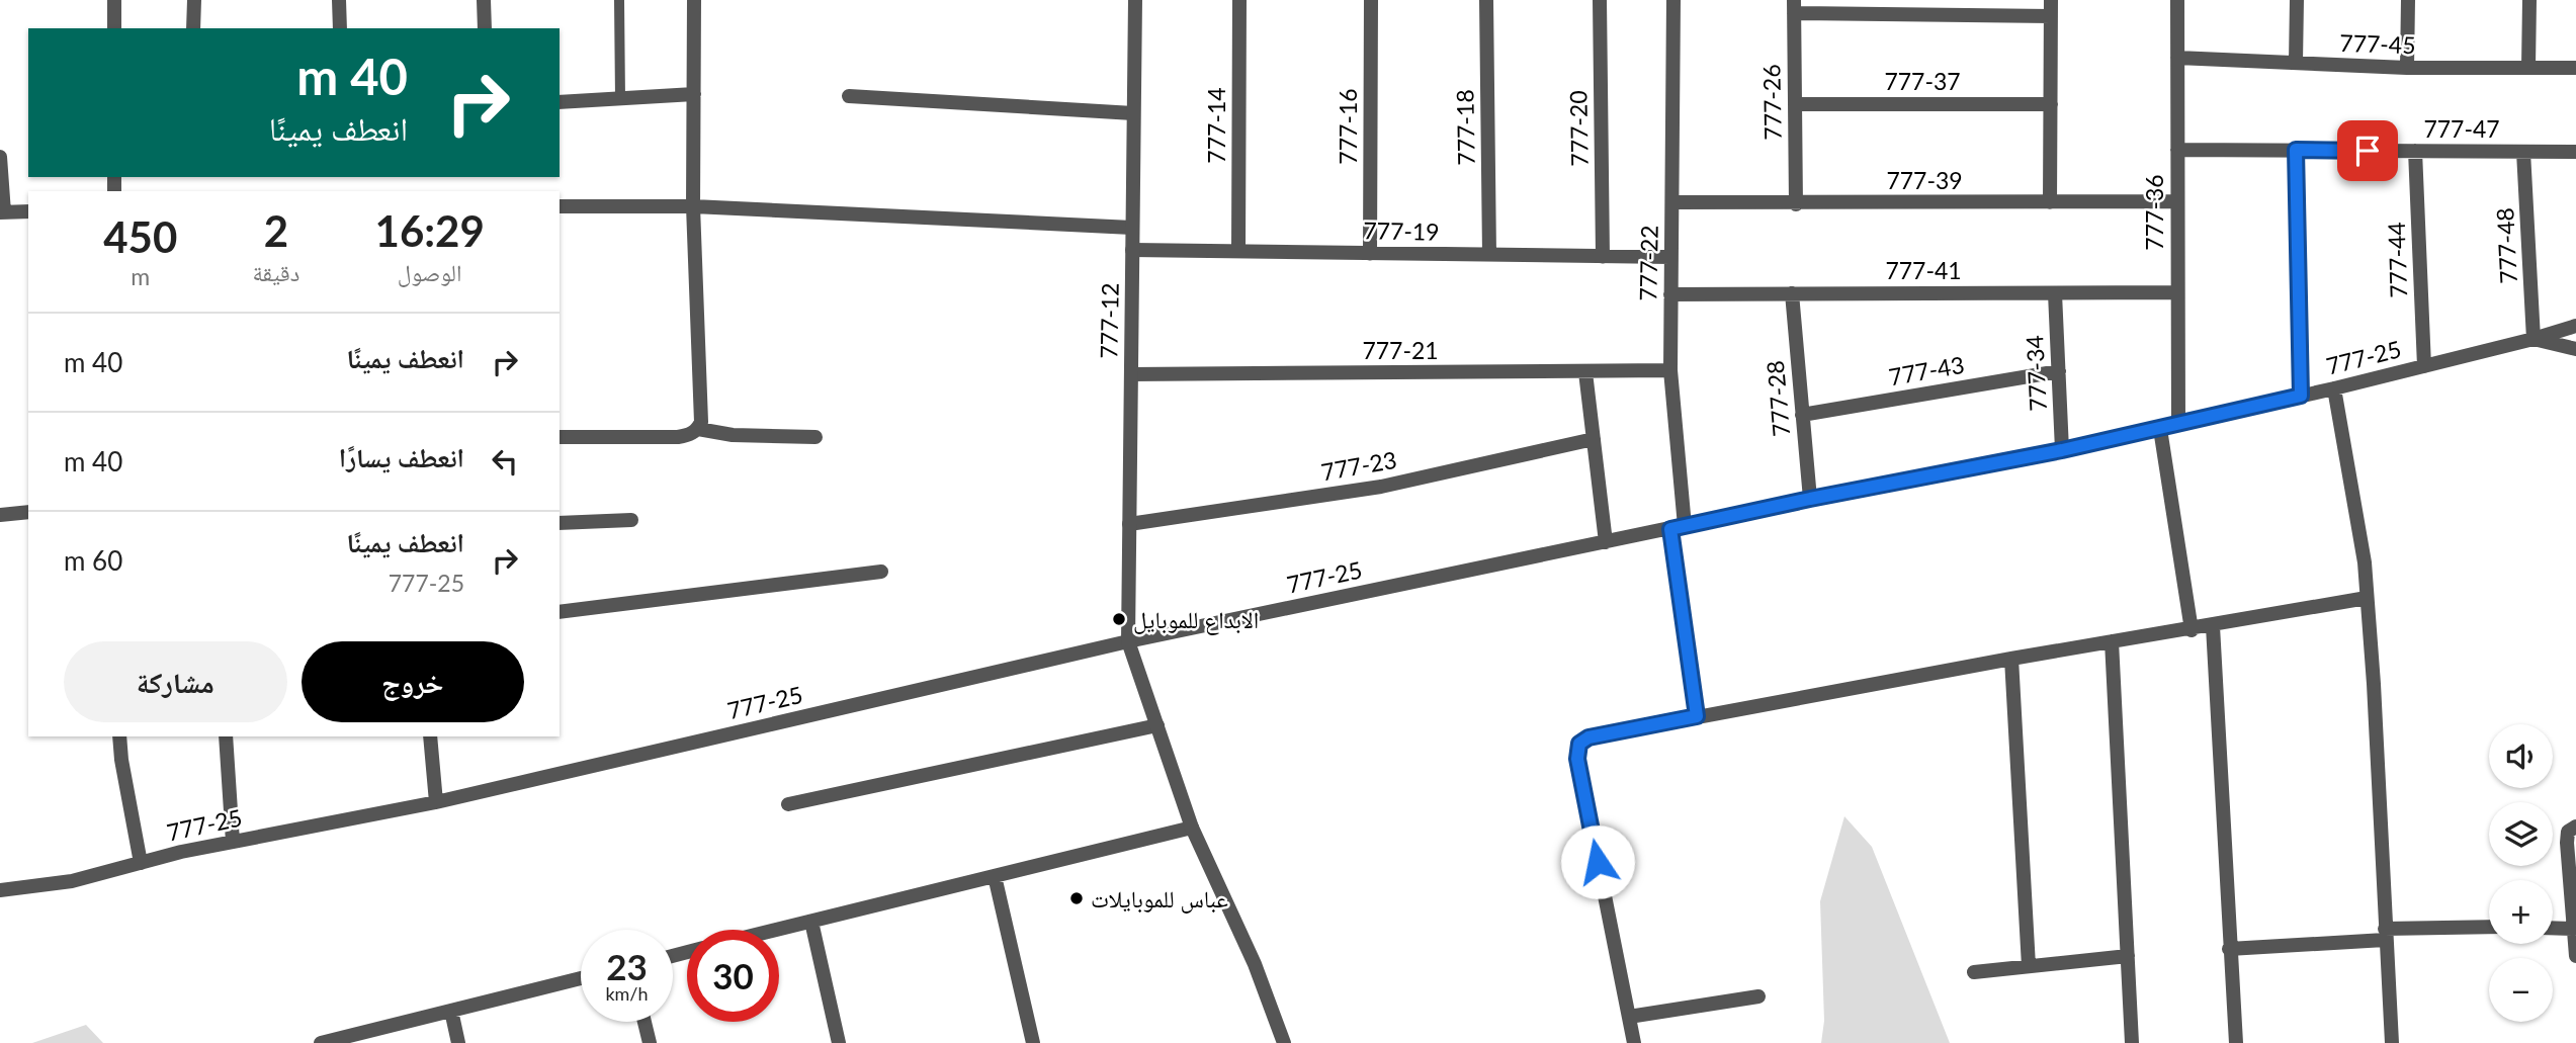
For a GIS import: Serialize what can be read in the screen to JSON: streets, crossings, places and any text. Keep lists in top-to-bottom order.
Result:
{
  "streets": {
    "street": [
      "777-45",
      "777-37",
      "777-26",
      "777-14",
      "777-16",
      "777-18",
      "777-20",
      "777-47",
      "777-39",
      "777-36",
      "777-19",
      "777-48",
      "777-44",
      "777-22",
      "777-41",
      "777-12",
      "777-21",
      "777-25",
      "777-43",
      "777-34",
      "777-28",
      "777-23"
    ]
  },
  "crossings": [
    ["777-45", "777-36"],
    ["777-37", "777-26"],
    ["777-26", "777-39"],
    ["777-14", "777-19"],
    ["777-16", "777-19"],
    ["777-18", "777-19"],
    ["777-20", "777-19"],
    ["777-47", "777-36"],
    ["777-47", "777-48"],
    ["777-47", "777-44"],
    ["777-39", "777-36"],
    ["777-39", "777-22"],
    ["777-36", "777-41"],
    ["777-36", "777-25"],
    ["777-19", "777-22"],
    ["777-19", "777-12"],
    ["777-48", "777-25"],
    ["777-44", "777-25"],
    ["777-22", "777-41"],
    ["777-22", "777-21"],
    ["777-22", "777-25"],
    ["777-41", "777-34"],
    ["777-41", "777-28"],
    ["777-12", "777-21"],
    ["777-12", "777-25"],
    ["777-12", "777-23"],
    ["777-25", "777-34"],
    ["777-25", "777-28"],
    ["777-43", "777-34"],
    ["777-43", "777-28"]
  ],
  "places": ["الابداع للموبايل", "عباس للموبايلات"],
  "page": {
    "turn": ["40 m", "انعطف يمينًا"],
    "eta": [
      "16:29",
      "الوصول",
      "2",
      "دقيقة",
      "450",
      "m"
    ],
    "list": [
      {
        "name": "انعطف يمينًا",
        "value": "40 m"
      },
      {
        "name": "انعطف يسارًا",
        "value": "40 m"
      },
      {
        "name": "انعطف يمينًا",
        "note": "777-25",
        "value": "60 m"
      }
    ],
    "buttons": ["خروج", "مشاركة"],
    "map_buttons": ["+", "−"],
    "speed": "23 km/h",
    "limit": "30"
  }
}
